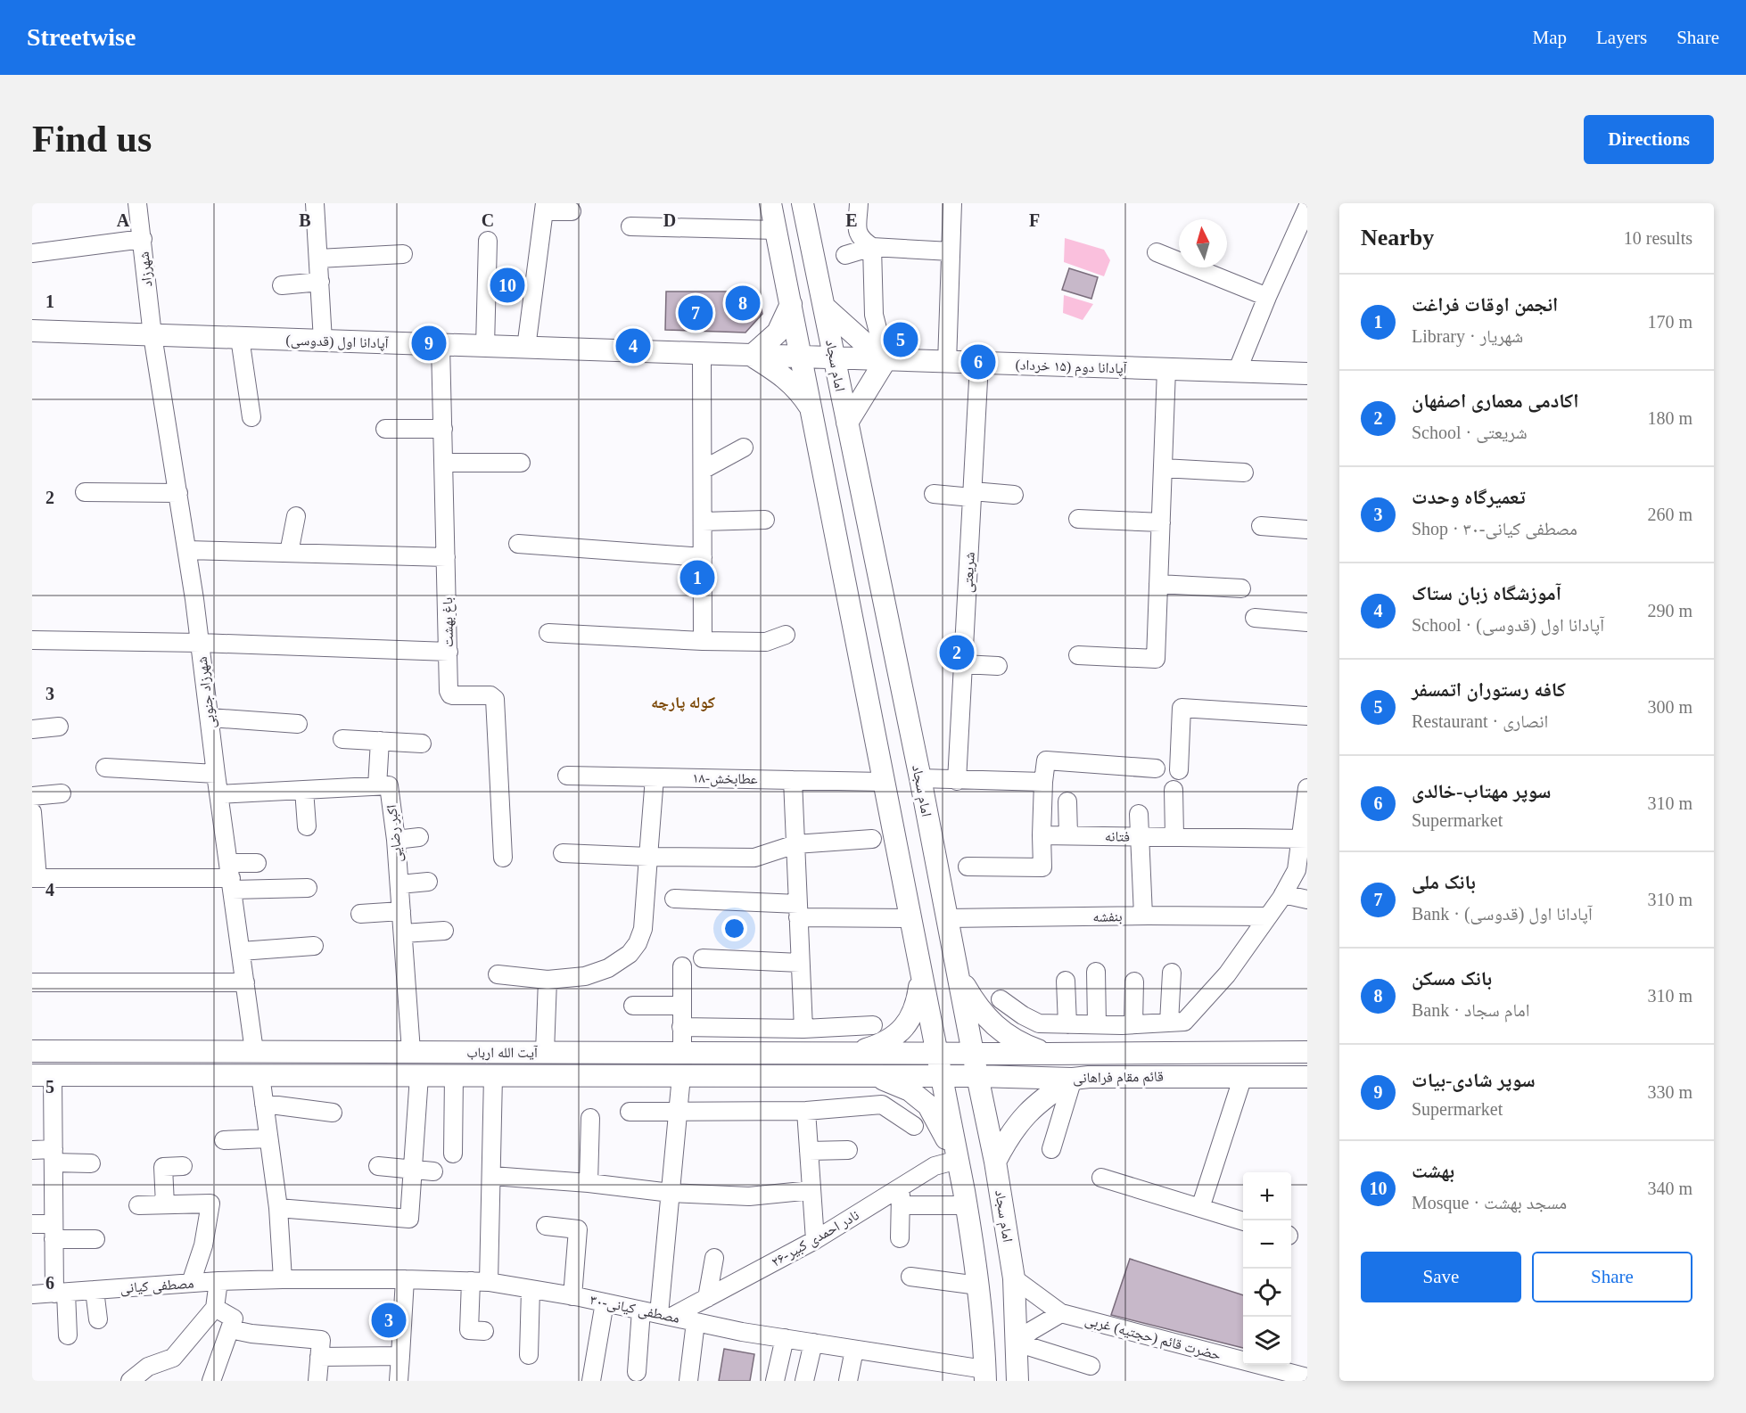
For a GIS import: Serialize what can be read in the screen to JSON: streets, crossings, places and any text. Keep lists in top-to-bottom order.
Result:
{
  "streets": {
    "main road": [
      "آپادانا اول (قدوسی)",
      "امام سجاد",
      "آپادانا دوم (۱۵ خرداد)",
      "آیت الله ارباب",
      "قائم مقام فراهانی"
    ],
    "street": [
      "شهرزاد",
      "شریعتی",
      "باغ بهشت",
      "شهرزاد جنوبی",
      "۱۸-عطابخش",
      "اکبر رضایی",
      "فتانه",
      "بنفشه",
      "۲۶-نادر احمدی کبیر",
      "مصطفی کیانی",
      "۳۰-مصطفی کیانی",
      "حضرت قائم (حجتیه) غربی"
    ]
  },
  "crossings": [
    ["شهرزاد", "آپادانا اول (قدوسی)"],
    ["شهرزاد", "شهرزاد جنوبی"],
    ["آپادانا اول (قدوسی)", "امام سجاد"],
    ["آپادانا اول (قدوسی)", "آپادانا دوم (۱۵ خرداد)"],
    ["آپادانا اول (قدوسی)", "باغ بهشت"],
    ["آپادانا اول (قدوسی)", "شهرزاد جنوبی"],
    ["امام سجاد", "آپادانا دوم (۱۵ خرداد)"],
    ["امام سجاد", "بنفشه"],
    ["امام سجاد", "آیت الله ارباب"],
    ["امام سجاد", "قائم مقام فراهانی"],
    ["آپادانا دوم (۱۵ خرداد)", "شریعتی"],
    ["شهرزاد جنوبی", "اکبر رضایی"],
    ["شهرزاد جنوبی", "آیت الله ارباب"],
    ["اکبر رضایی", "آیت الله ارباب"],
    ["آیت الله ارباب", "قائم مقام فراهانی"],
    ["۲۶-نادر احمدی کبیر", "۳۰-مصطفی کیانی"],
    ["مصطفی کیانی", "۳۰-مصطفی کیانی"]
  ],
  "districts": ["کوله پارچه"],
  "north": "top",
  "page": {
    "header": "Streetwise",
    "nav": ["Map", "Layers", "Share"],
    "buttons": [
      "Directions",
      ["Save", "Share"]
    ],
    "title": "Find us",
    "heading": ["Nearby", "10 results"],
    "pins": [
      "10",
      "8",
      "7",
      "5",
      "9",
      "4",
      "6",
      "1",
      "2",
      "3"
    ],
    "list": [
      {
        "mark": "1",
        "name": "انجمن اوقات فراغت",
        "note": "Library · شهریار",
        "value": "170 m"
      },
      {
        "mark": "2",
        "name": "اکادمی معماری اصفهان",
        "note": "School · شریعتی",
        "value": "180 m"
      },
      {
        "mark": "3",
        "name": "تعمیرگاه وحدت",
        "note": "Shop · ۳۰-مصطفی کیانی",
        "value": "260 m"
      },
      {
        "mark": "4",
        "name": "آموزشگاه زبان ستاک",
        "note": "School · آپادانا اول (قدوسی)",
        "value": "290 m"
      },
      {
        "mark": "5",
        "name": "كافه رستوران اتمسفر",
        "note": "Restaurant · انصاری",
        "value": "300 m"
      },
      {
        "mark": "6",
        "name": "سوپر مهتاب-خالدی",
        "note": "Supermarket",
        "value": "310 m"
      },
      {
        "mark": "7",
        "name": "بانک ملی",
        "note": "Bank · آپادانا اول (قدوسی)",
        "value": "310 m"
      },
      {
        "mark": "8",
        "name": "بانک مسکن",
        "note": "Bank · امام سجاد",
        "value": "310 m"
      },
      {
        "mark": "9",
        "name": "سوپر شادی-بیات",
        "note": "Supermarket",
        "value": "330 m"
      },
      {
        "mark": "10",
        "name": "بهشت",
        "note": "Mosque · مسجد بهشت",
        "value": "340 m"
      }
    ],
    "map_buttons": ["+", "−"]
  },
  "grid": {
    "columns": [
      "A",
      "B",
      "C",
      "D",
      "E",
      "F"
    ],
    "rows": [
      "1",
      "2",
      "3",
      "4",
      "5",
      "6"
    ]
  }
}
